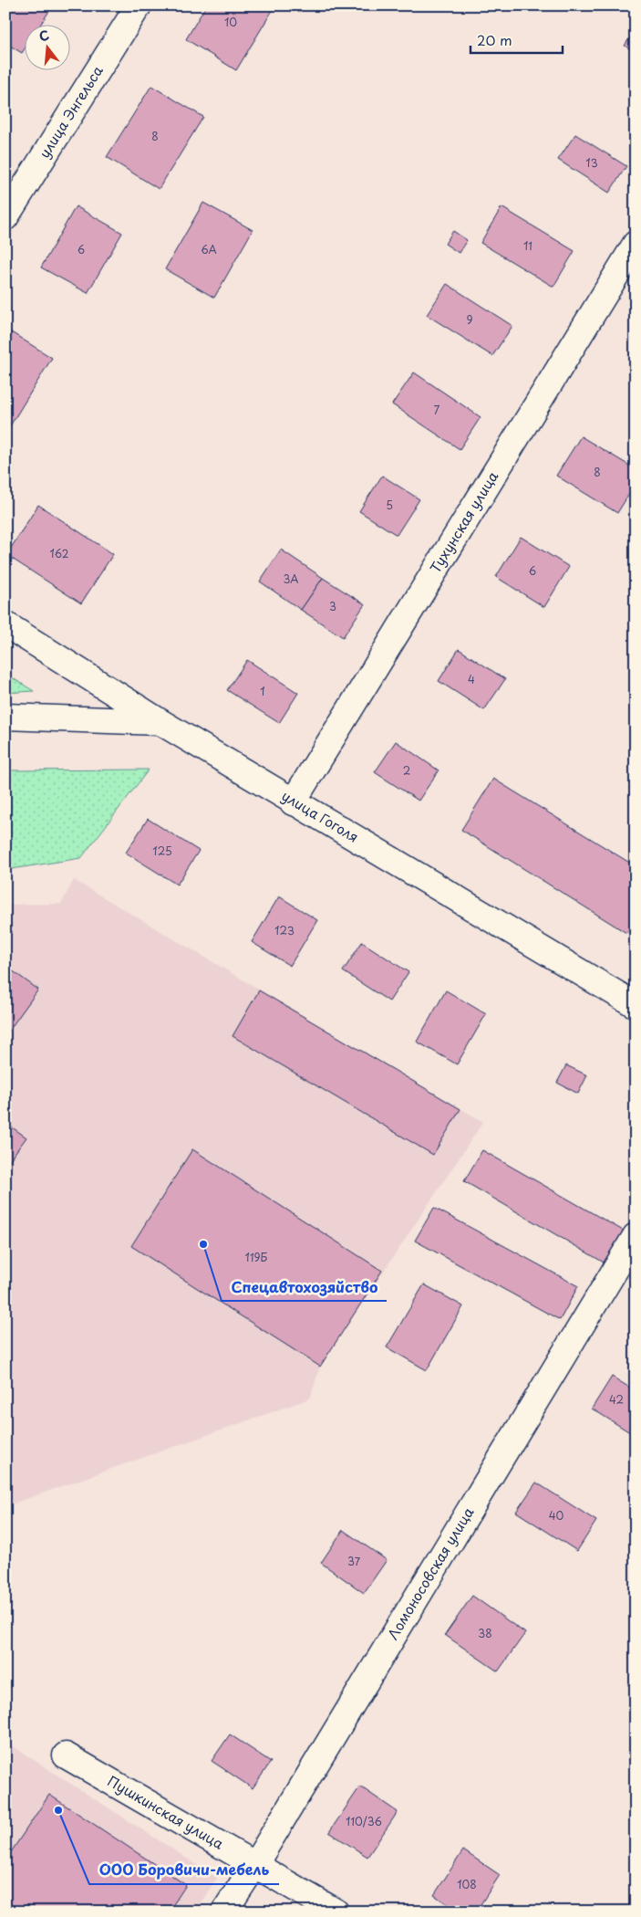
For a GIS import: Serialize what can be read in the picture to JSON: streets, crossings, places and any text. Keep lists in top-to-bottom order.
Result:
{
  "streets": {
    "street": [
      "улица Энгельса",
      "Тухунская улица",
      "улица Гоголя",
      "Ломоносовская улица",
      "Пушкинская улица"
    ]
  },
  "crossings": [
    ["Тухунская улица", "улица Гоголя"],
    ["Ломоносовская улица", "Пушкинская улица"]
  ],
  "places": ["Спецавтохозяйство", "ООО Боровичи-мебель"],
  "house_numbers": [
    "10",
    "8",
    "13",
    "11",
    "6",
    "6А",
    "9",
    "7",
    "8",
    "5",
    "162",
    "6",
    "3А",
    "3",
    "4",
    "1",
    "2",
    "125",
    "123",
    "119Б",
    "42",
    "40",
    "37",
    "38",
    "110/36",
    "108"
  ],
  "scale_bar": "20 m",
  "north": "top"
}
